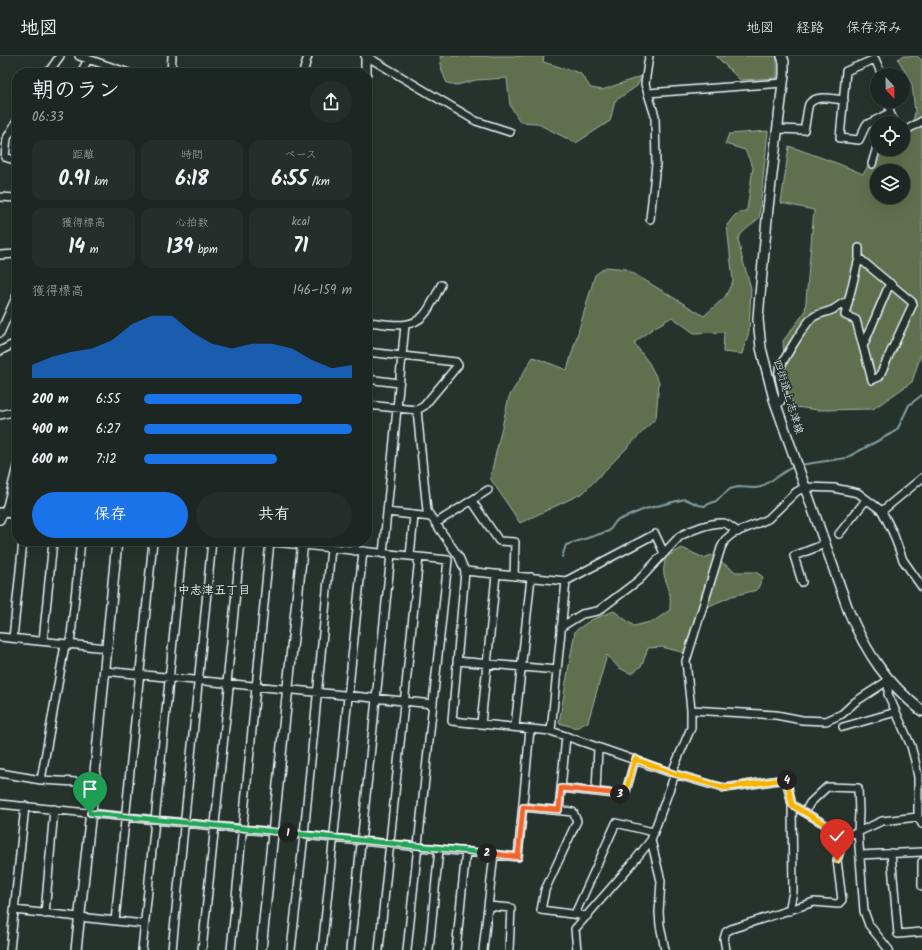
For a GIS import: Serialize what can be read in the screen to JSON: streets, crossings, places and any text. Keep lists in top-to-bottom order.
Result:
{
  "streets": {
    "street": ["四街道上志津線"]
  },
  "districts": ["中志津五丁目"],
  "north": "bottom",
  "page": {
    "header": "地図",
    "nav": ["地図", "経路", "保存済み"],
    "heading": ["朝のラン", "06:33"],
    "stats": [
      ["距離", "0.91 km"],
      ["時間", "6:18"],
      ["ペース", "6:55 /km"],
      ["獲得標高", "14 m"],
      ["心拍数", "139 bpm"],
      ["kcal", "71"]
    ],
    "chart": ["獲得標高", "146–159 m"],
    "list": [
      {
        "name": "200 m",
        "note": "6:55"
      },
      {
        "name": "400 m",
        "note": "6:27"
      },
      {
        "name": "600 m",
        "note": "7:12"
      }
    ],
    "buttons": ["保存", "共有"],
    "pins": [
      "4",
      "3",
      "1",
      "2"
    ]
  }
}
